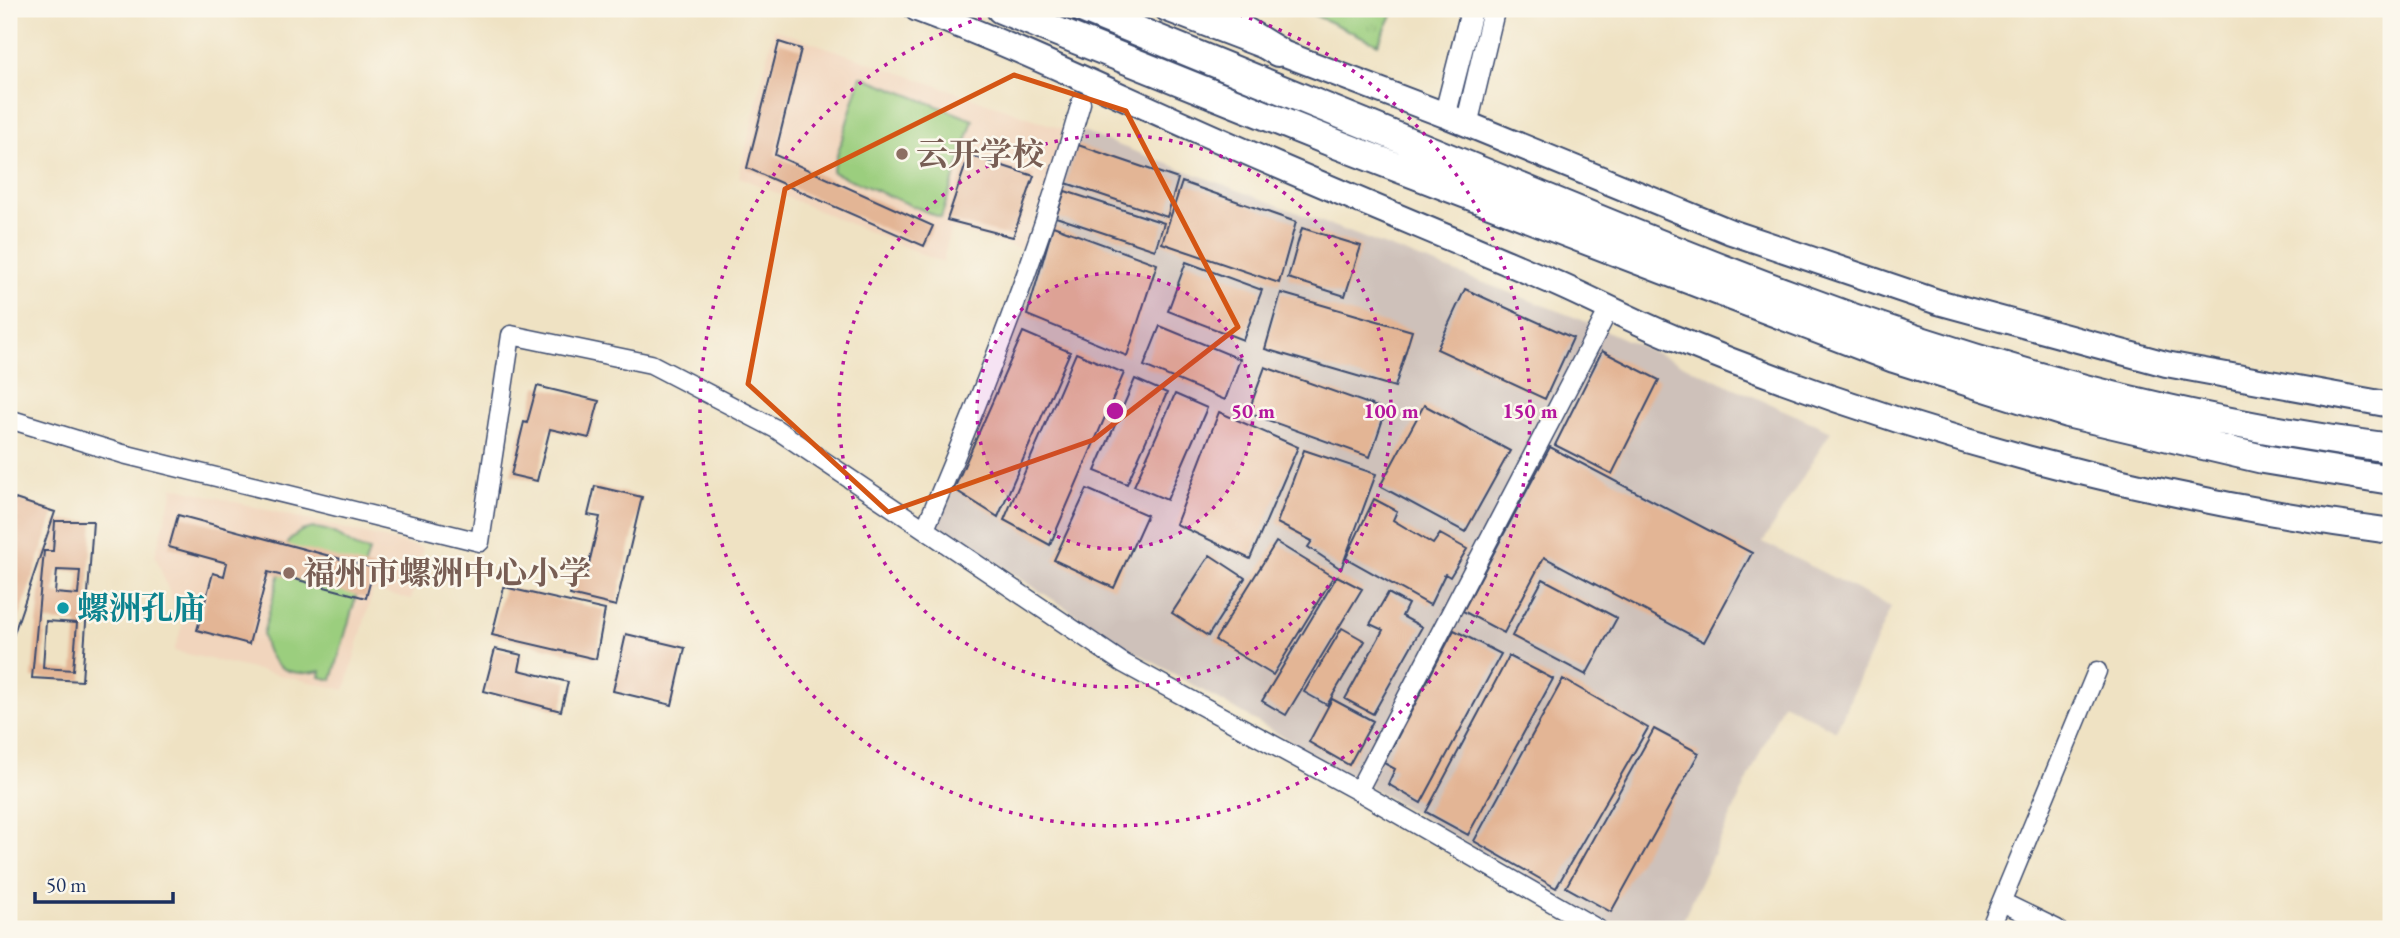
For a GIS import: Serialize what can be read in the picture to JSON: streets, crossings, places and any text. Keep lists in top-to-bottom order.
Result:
{
  "places": ["云开学校", "福州市螺洲中心小学", "螺洲孔庙"],
  "scale_bar": "50 m",
  "rings": ["50 m", "100 m", "150 m"]
}
